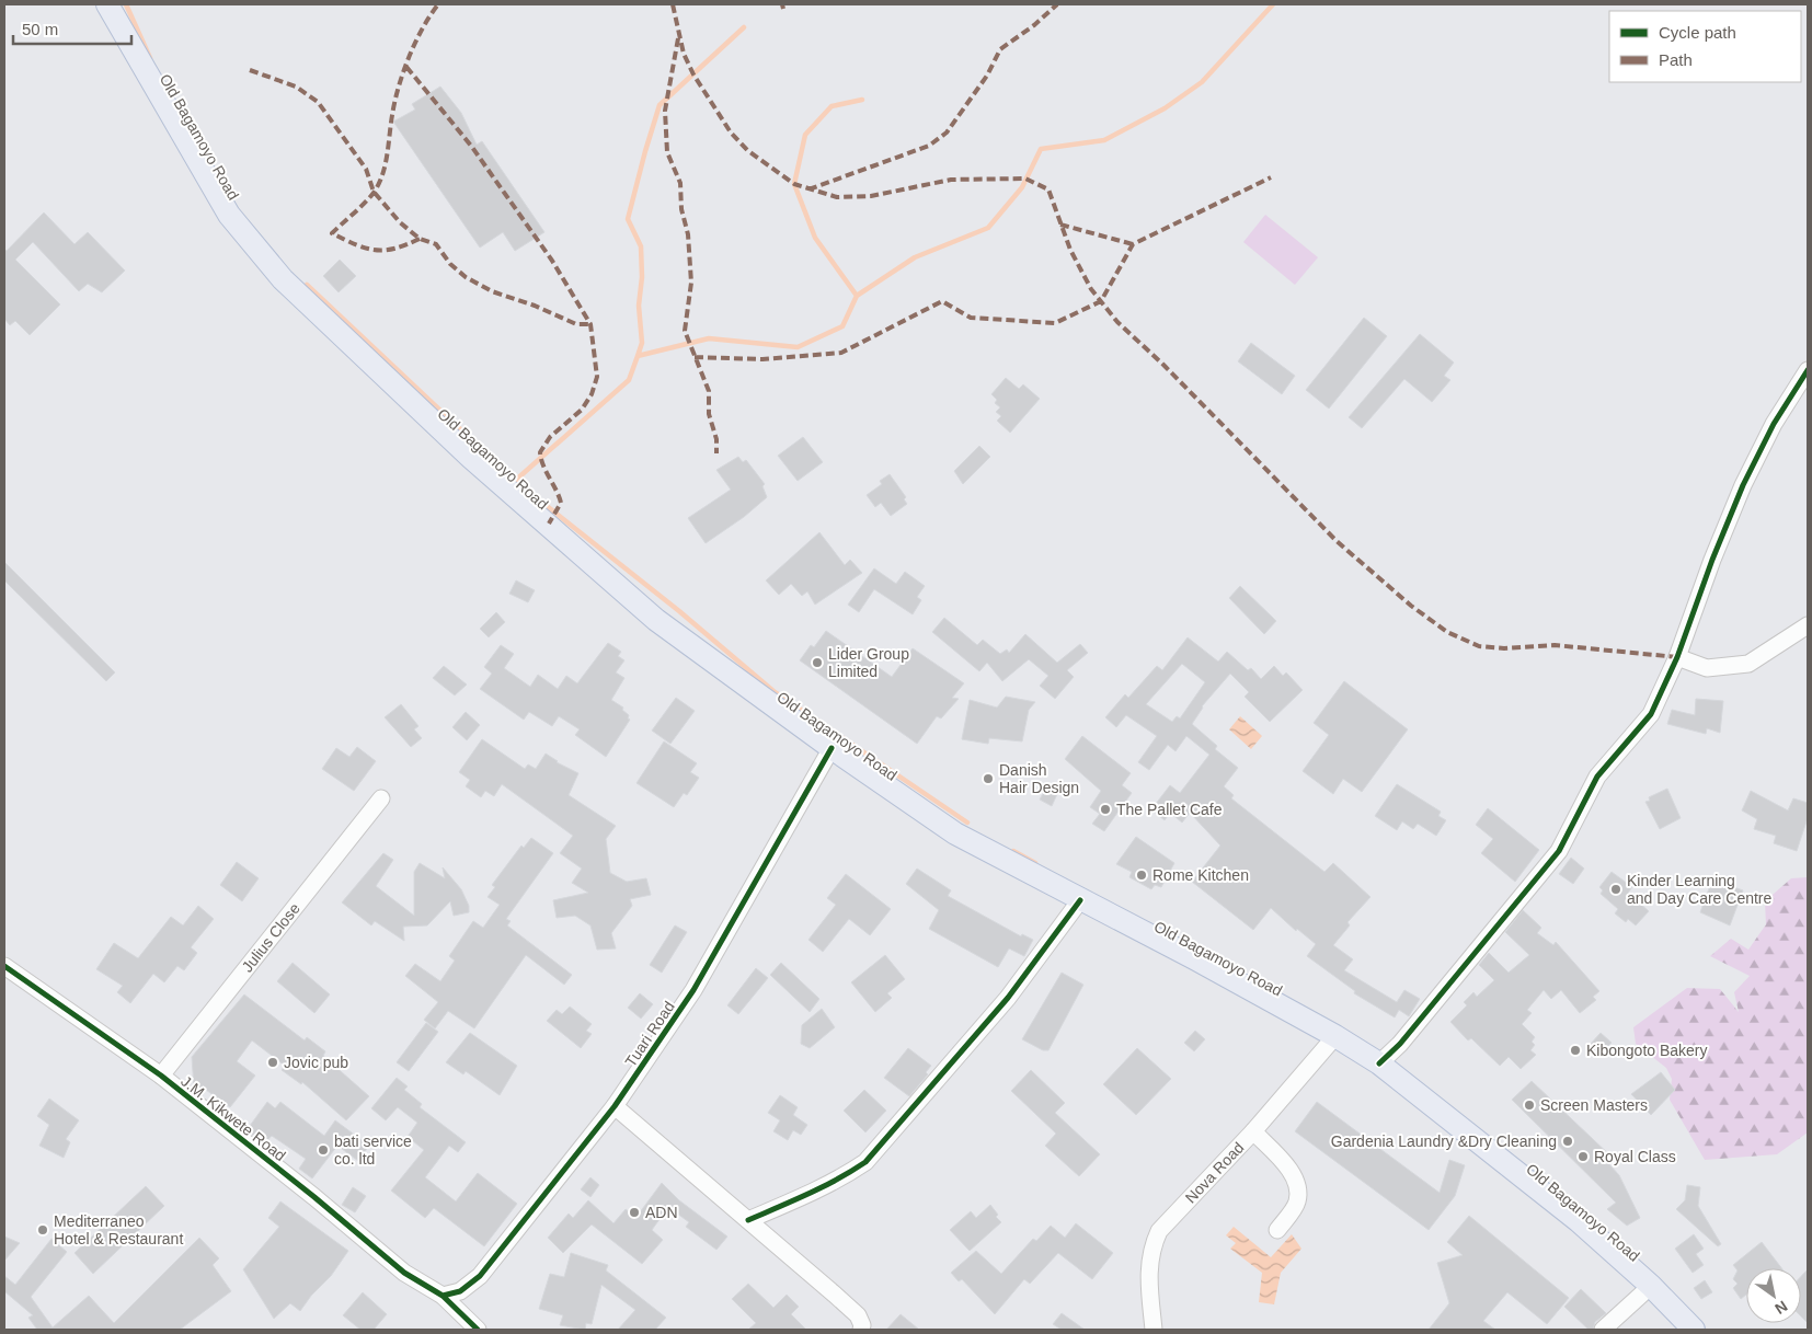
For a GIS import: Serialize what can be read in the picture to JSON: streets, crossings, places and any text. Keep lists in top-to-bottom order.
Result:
{
  "streets": {
    "main road": ["Old Bagamoyo Road"],
    "street": [
      "Julius Close",
      "Tuari Road",
      "J.M. Kikwete Road",
      "Nova Road"
    ]
  },
  "crossings": [
    ["Old Bagamoyo Road", "Tuari Road"],
    ["Old Bagamoyo Road", "Nova Road"],
    ["Julius Close", "J.M. Kikwete Road"],
    ["Tuari Road", "J.M. Kikwete Road"]
  ],
  "places": [
    "Lider Group Limited",
    "Danish Hair Design",
    "The Pallet Cafe",
    "Rome Kitchen",
    "Kinder Learning and Day Care Centre",
    "Kibongoto Bakery",
    "Jovic pub",
    "Screen Masters",
    "Gardenia Laundry &Dry Cleaning",
    "bati service co. ltd",
    "Royal Class",
    "ADN",
    "Mediterraneo Hotel & Restaurant"
  ],
  "legend": ["Cycle path", "Path"],
  "scale_bar": "50 m",
  "north": "bottom right"
}
